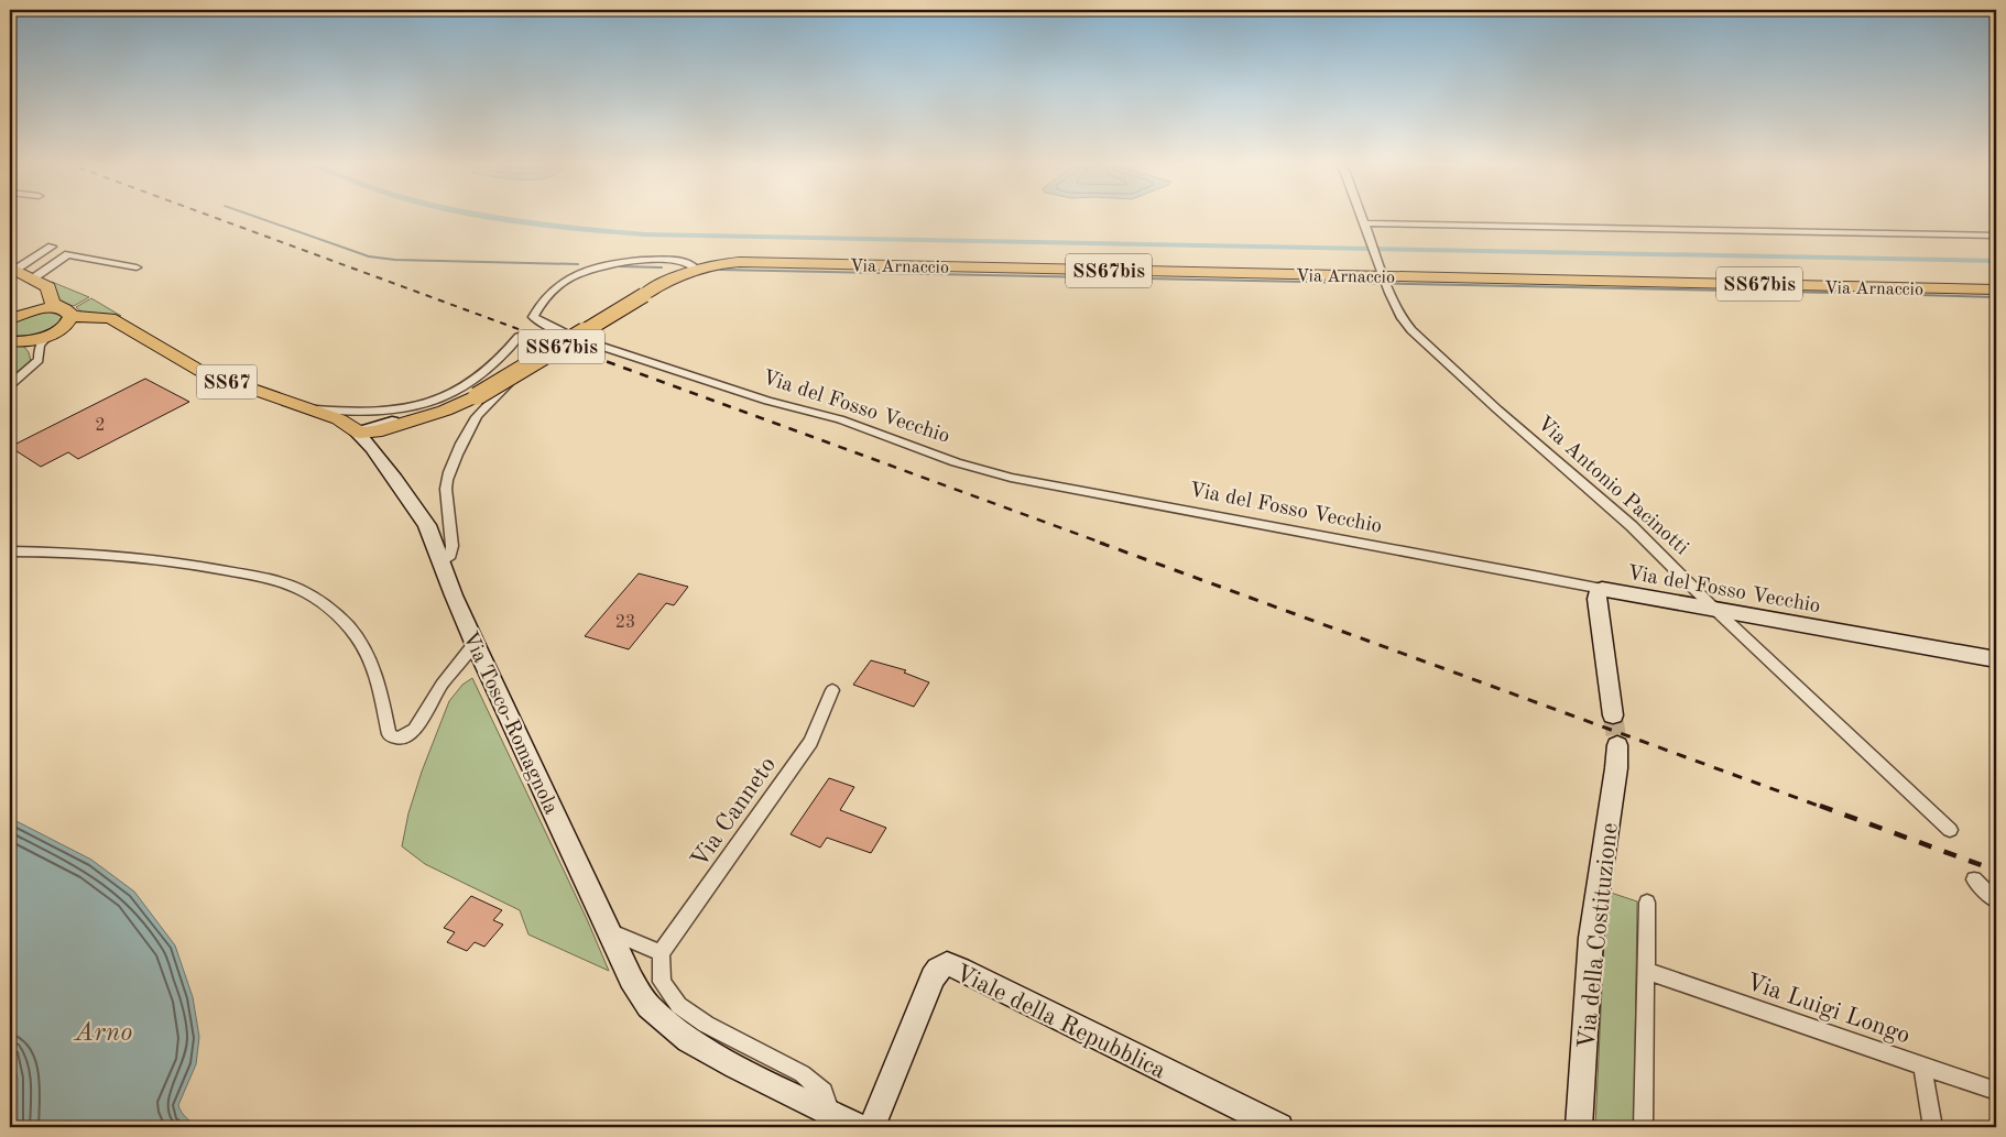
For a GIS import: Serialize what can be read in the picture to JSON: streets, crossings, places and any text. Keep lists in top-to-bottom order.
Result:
{
  "streets": {
    "main road": [
      "Via Arnaccio",
      "SS67bis",
      "SS67",
      "Via Tosco-Romagnola"
    ],
    "street": [
      "Via del Fosso Vecchio",
      "Via Antonio Pacinotti",
      "Via Canneto",
      "Via della Costituzione",
      "Via Luigi Longo",
      "Viale della Repubblica"
    ]
  },
  "crossings": [
    ["Via Arnaccio", "Via Antonio Pacinotti"],
    ["Via Arnaccio", "Via Tosco-Romagnola"],
    ["SS67", "Via Tosco-Romagnola"],
    ["Via del Fosso Vecchio", "Via Antonio Pacinotti"]
  ],
  "water": ["Arno"],
  "house_numbers": ["2", "23"]
}
